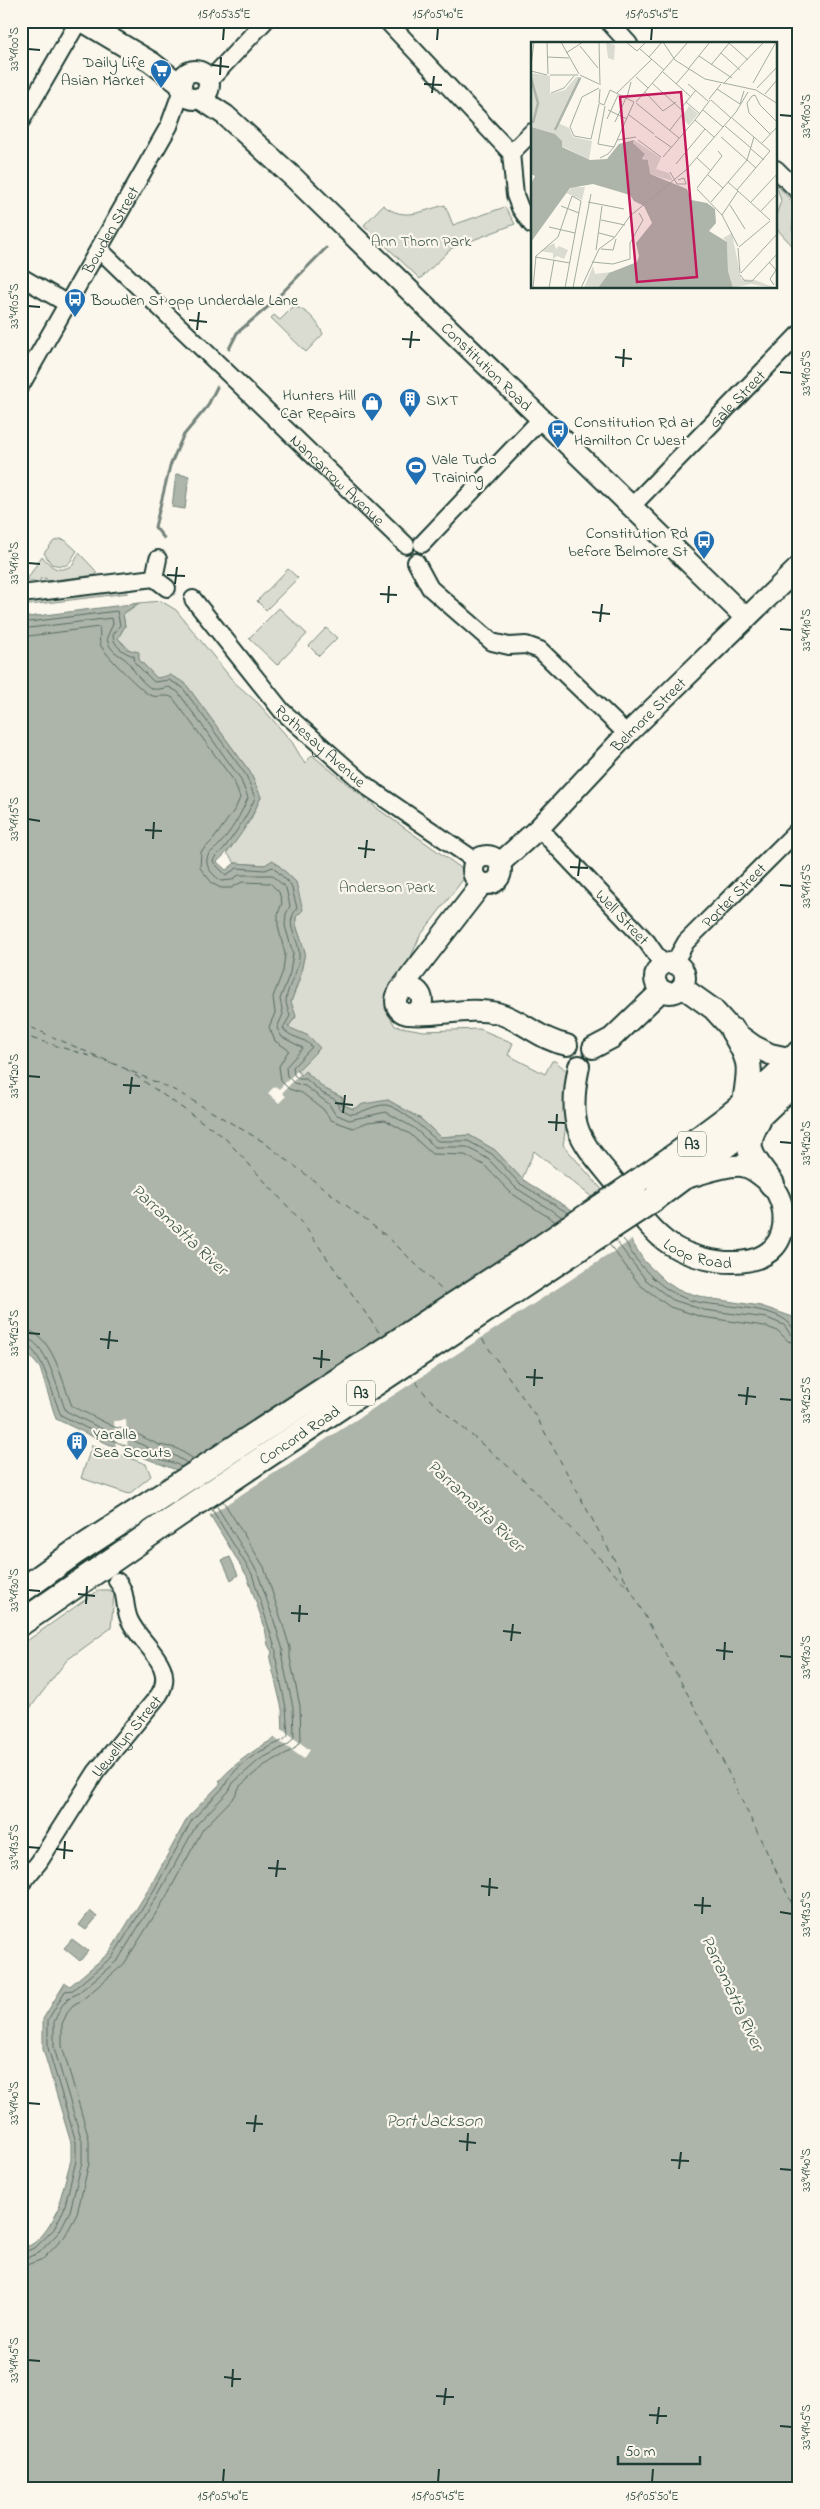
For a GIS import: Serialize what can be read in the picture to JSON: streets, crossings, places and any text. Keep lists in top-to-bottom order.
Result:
{
  "streets": {
    "highway": ["A3", "Concord Road"],
    "main road": ["Constitution Road", "Belmore Street", "Loop Road"],
    "street": [
      "Bowden Street",
      "Gale Street",
      "Nancarrow Avenue",
      "Rothesay Avenue",
      "Porter Street",
      "Well Street",
      "Llewellyn Street"
    ]
  },
  "crossings": [
    ["Bowden Street", "Constitution Road"],
    ["Bowden Street", "Nancarrow Avenue"],
    ["Constitution Road", "Gale Street"],
    ["Constitution Road", "Belmore Street"],
    ["Belmore Street", "Rothesay Avenue"],
    ["Belmore Street", "Well Street"],
    ["Porter Street", "Well Street"],
    ["A3", "Concord Road"]
  ],
  "water": ["Parramatta River", "Port Jackson"],
  "parks": ["Ann Thorn Park", "Anderson Park"],
  "places": {
    "supermarket": ["Daily Life Asian Market"],
    "bus stop": ["Bowden St opp Underdale Lane", "Constitution Rd at Hamilton Cr West", "Constitution Rd before Belmore St"],
    "building": ["SIXT", "Yaralla Sea Scouts"],
    "shop": ["Hunters Hill Car Repairs"],
    "sports": ["Vale Tudo Training"]
  },
  "scale_bar": "50 m",
  "coordinates": [
    "151°05'35\"E",
    "151°05'40\"E",
    "151°05'45\"E",
    "33°49'00\"S",
    "33°49'05\"S",
    "33°49'10\"S",
    "33°49'15\"S",
    "33°49'20\"S",
    "33°49'25\"S",
    "33°49'30\"S",
    "33°49'35\"S",
    "33°49'40\"S",
    "33°49'45\"S",
    "151°05'50\"E"
  ]
}
